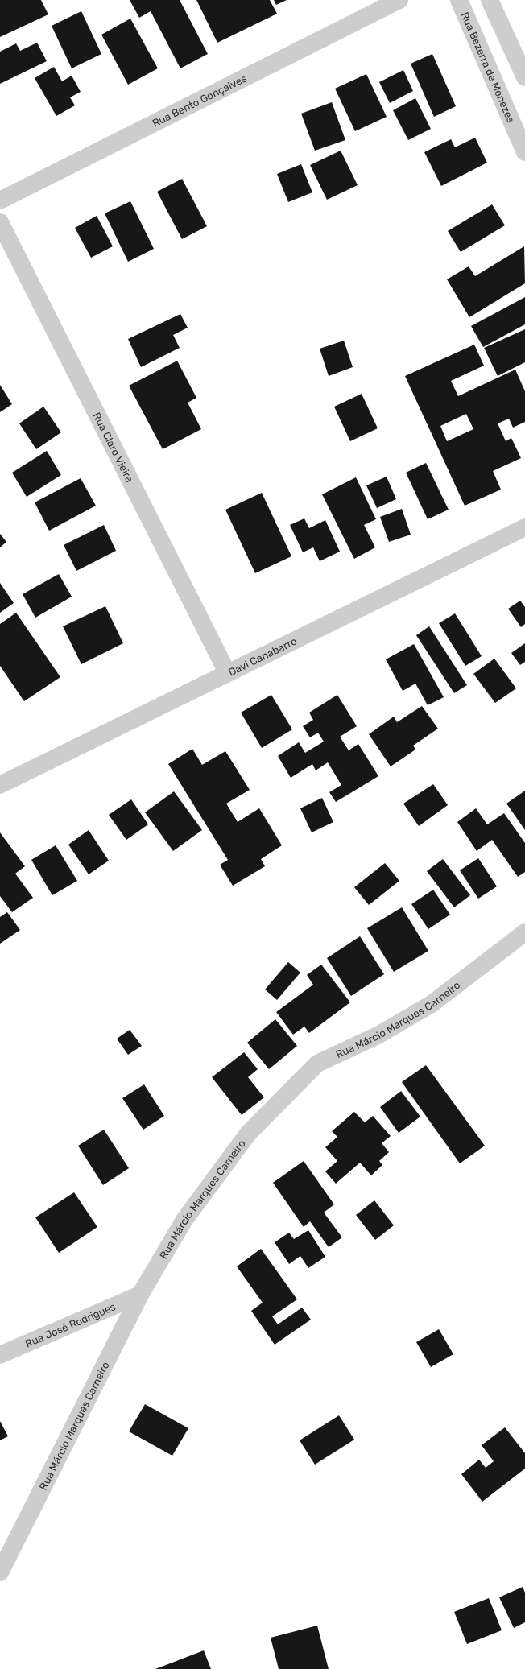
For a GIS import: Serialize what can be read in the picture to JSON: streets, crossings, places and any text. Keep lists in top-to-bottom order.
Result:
{
  "streets": {
    "street": [
      "Rua Bezerra de Menezes",
      "Rua Bento Gonçalves",
      "Rua Claro Vieira",
      "Davi Canabarro",
      "Rua Márcio Marques Carneiro",
      "Rua José Rodrigues"
    ]
  },
  "crossings": [
    ["Rua Claro Vieira", "Davi Canabarro"],
    ["Rua Márcio Marques Carneiro", "Rua José Rodrigues"]
  ]
}
